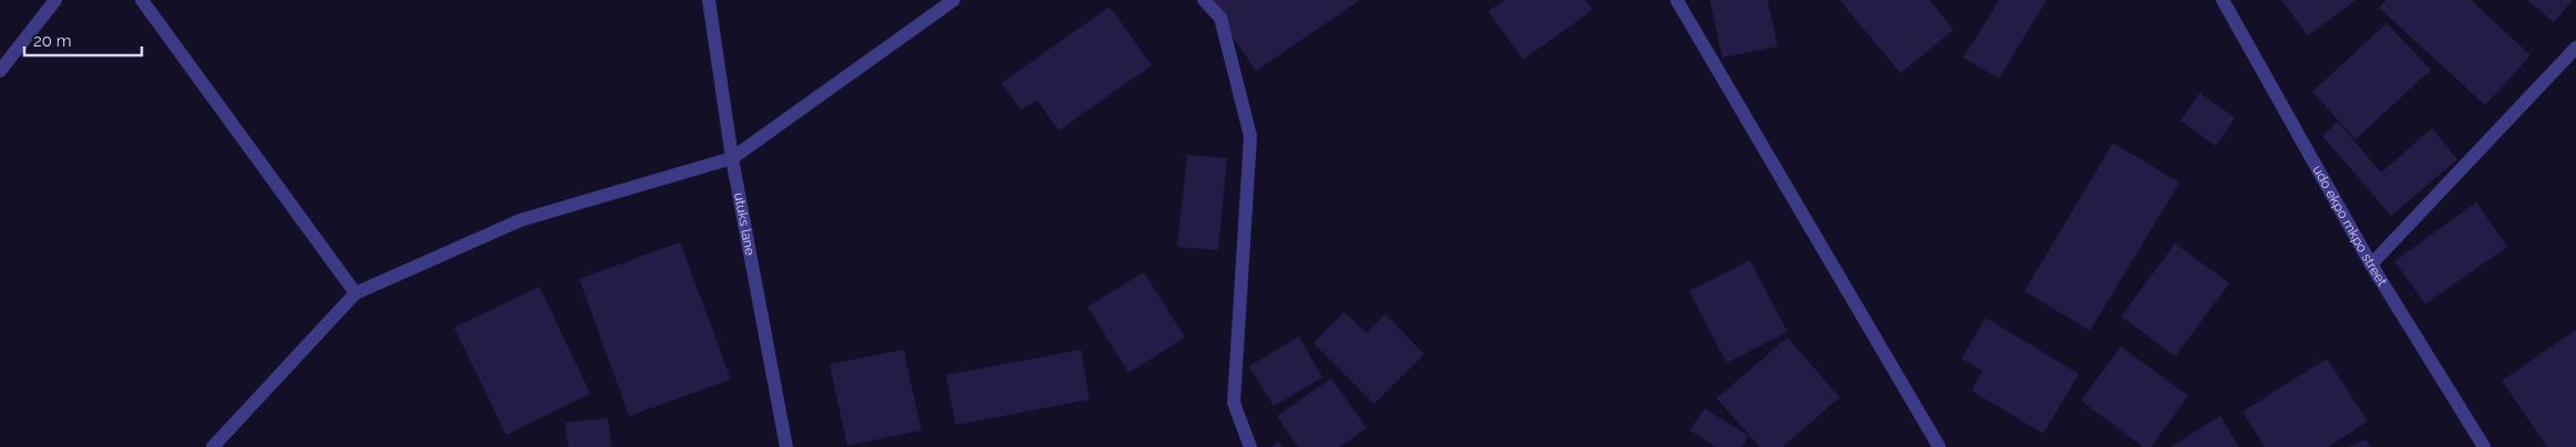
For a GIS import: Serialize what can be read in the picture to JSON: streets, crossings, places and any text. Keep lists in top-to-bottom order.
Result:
{
  "streets": {
    "street": ["utuks lane", "udo ekpo mkpo street"]
  },
  "scale_bar": "20 m"
}
